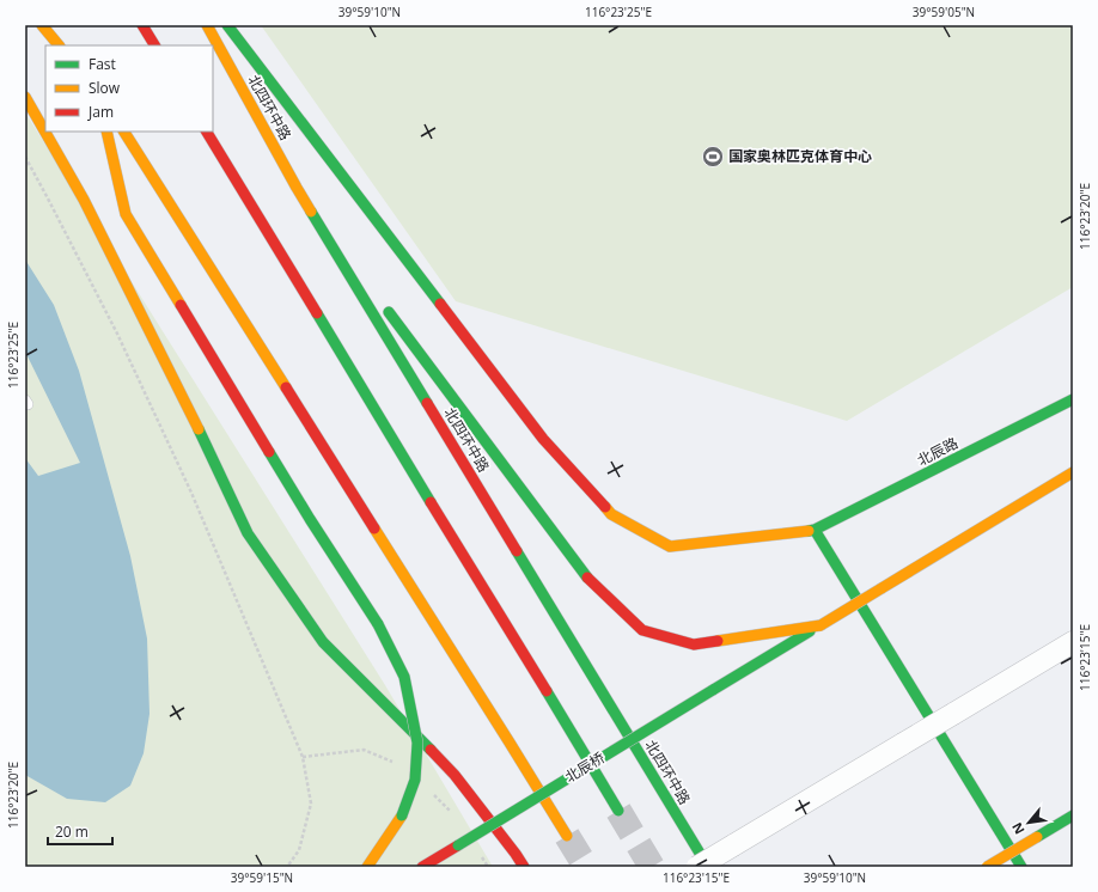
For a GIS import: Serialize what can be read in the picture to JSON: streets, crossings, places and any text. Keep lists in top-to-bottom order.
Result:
{
  "streets": {
    "main road": ["北四环中路", "北辰路", "北辰桥"]
  },
  "places": {
    "sports": ["国家奥林匹克体育中心"]
  },
  "legend": ["Fast", "Slow", "Jam"],
  "scale_bar": "20 m",
  "north": "bottom left",
  "coordinates": [
    "39°59'10\"N",
    "116°23'25\"E",
    "39°59'05\"N",
    "116°23'20\"E",
    "116°23'15\"E",
    "39°59'15\"N"
  ]
}
